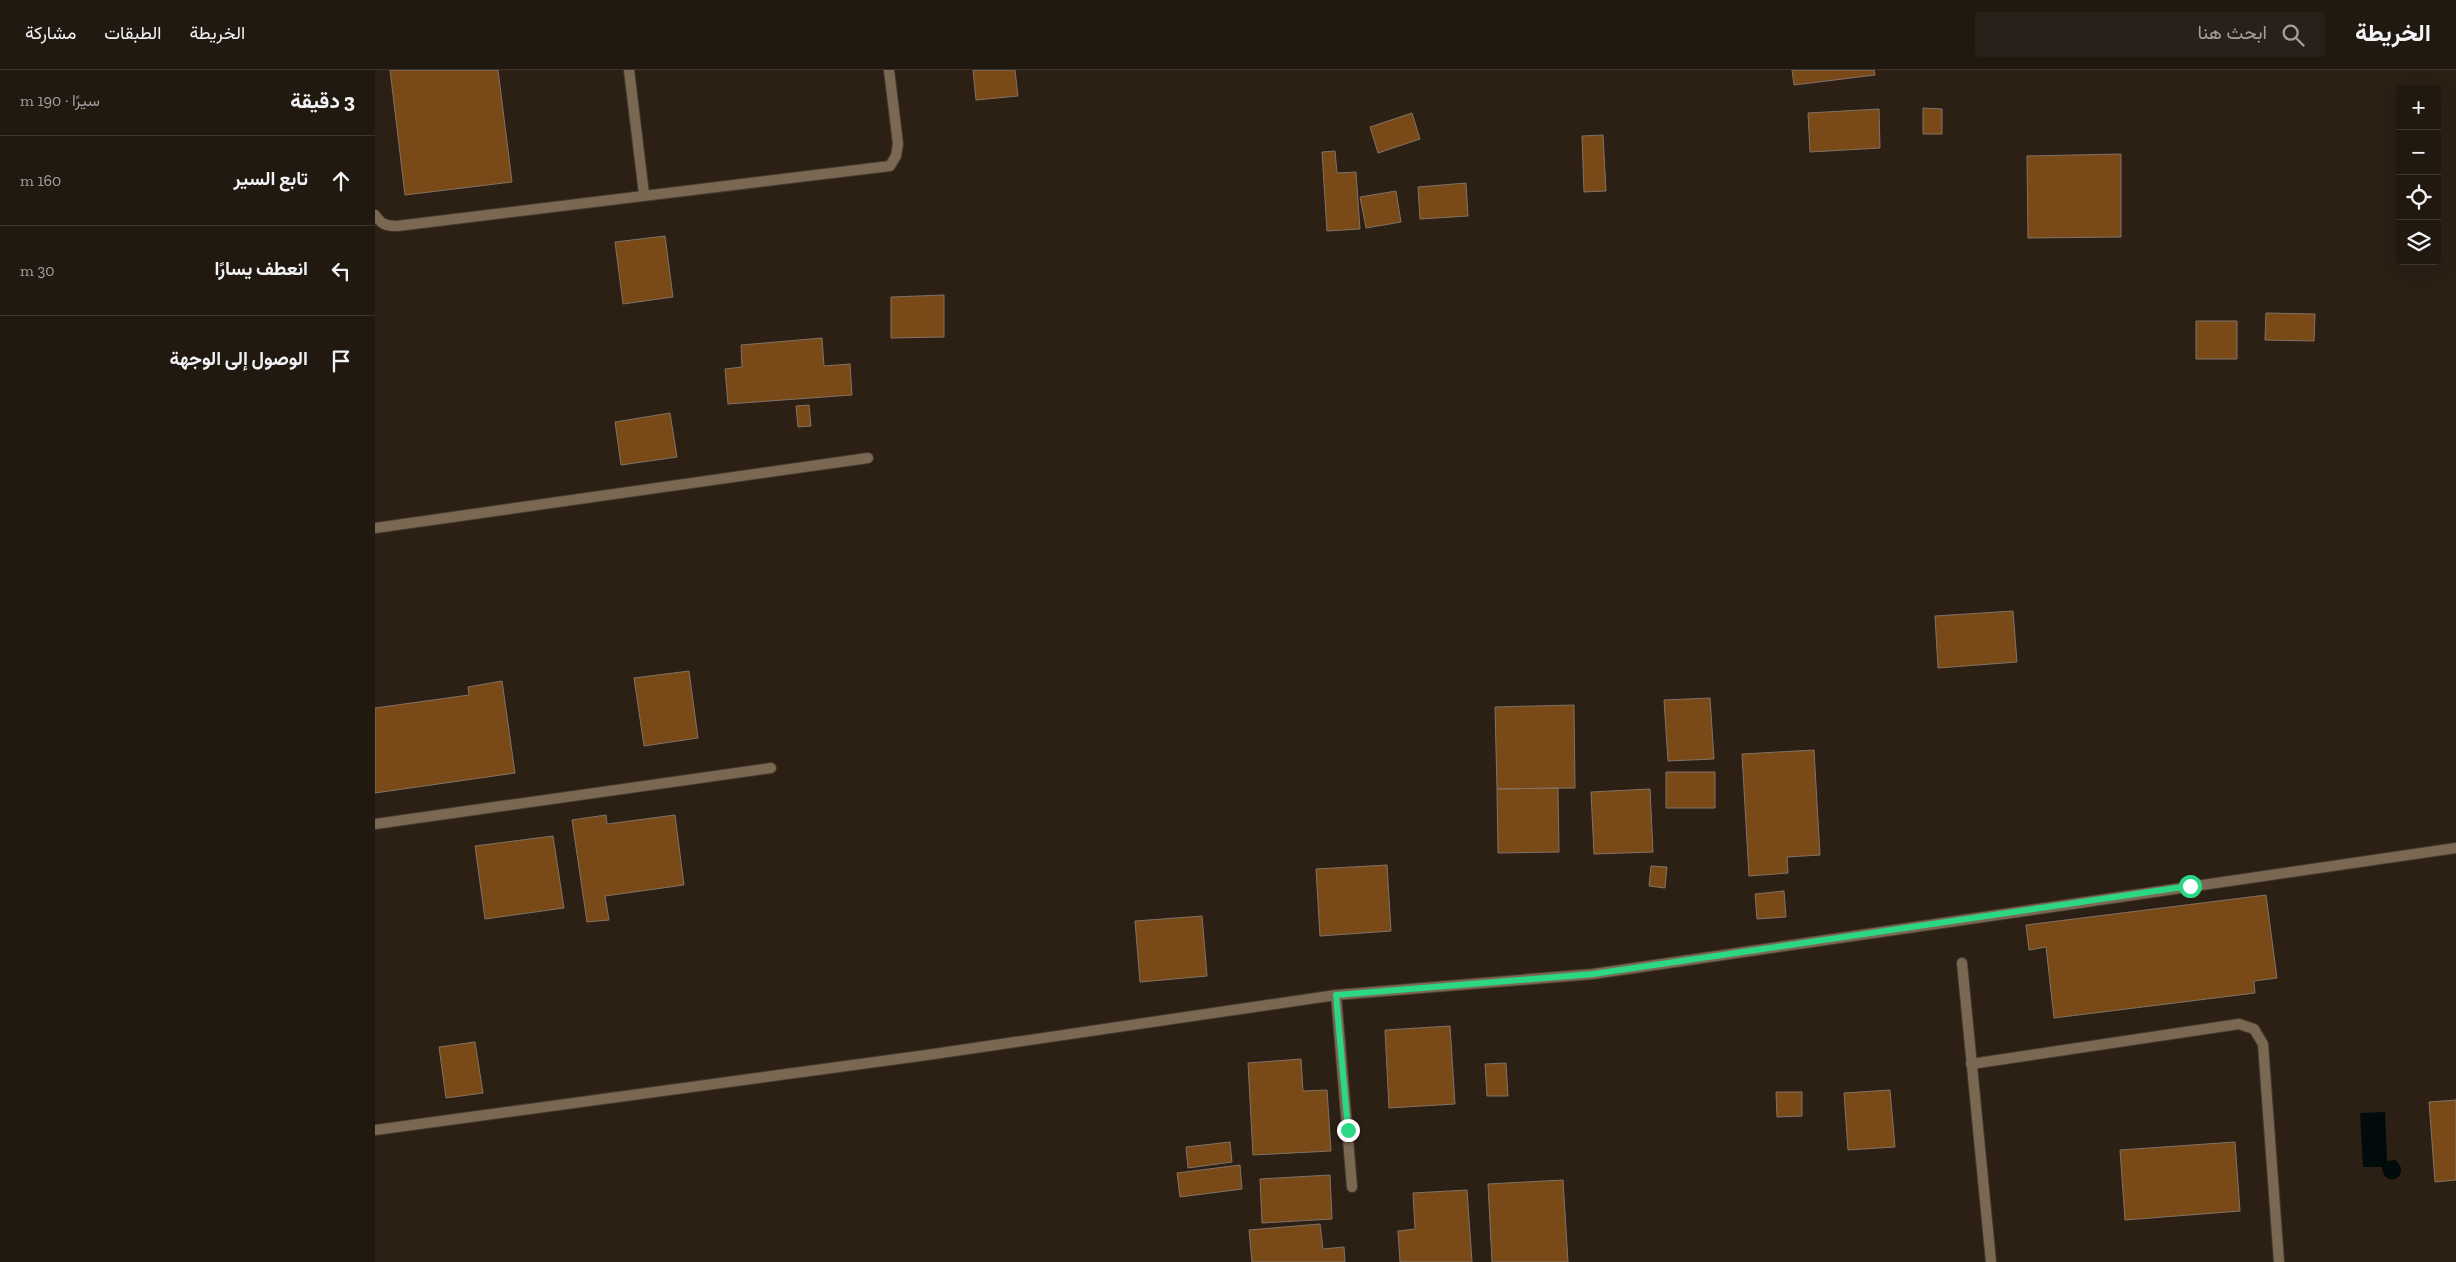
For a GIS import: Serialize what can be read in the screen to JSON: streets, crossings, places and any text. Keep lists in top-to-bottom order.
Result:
{
  "page": {
    "header": "الخريطة",
    "search": "ابحث هنا",
    "nav": ["الخريطة", "الطبقات", "مشاركة"],
    "heading": ["3 دقيقة", "سيرًا · 190 m"],
    "map_buttons": ["+", "−"],
    "list": [
      ["تابع السير", "160 m"],
      ["انعطف يسارًا", "30 m"],
      "الوصول إلى الوجهة"
    ]
  }
}
